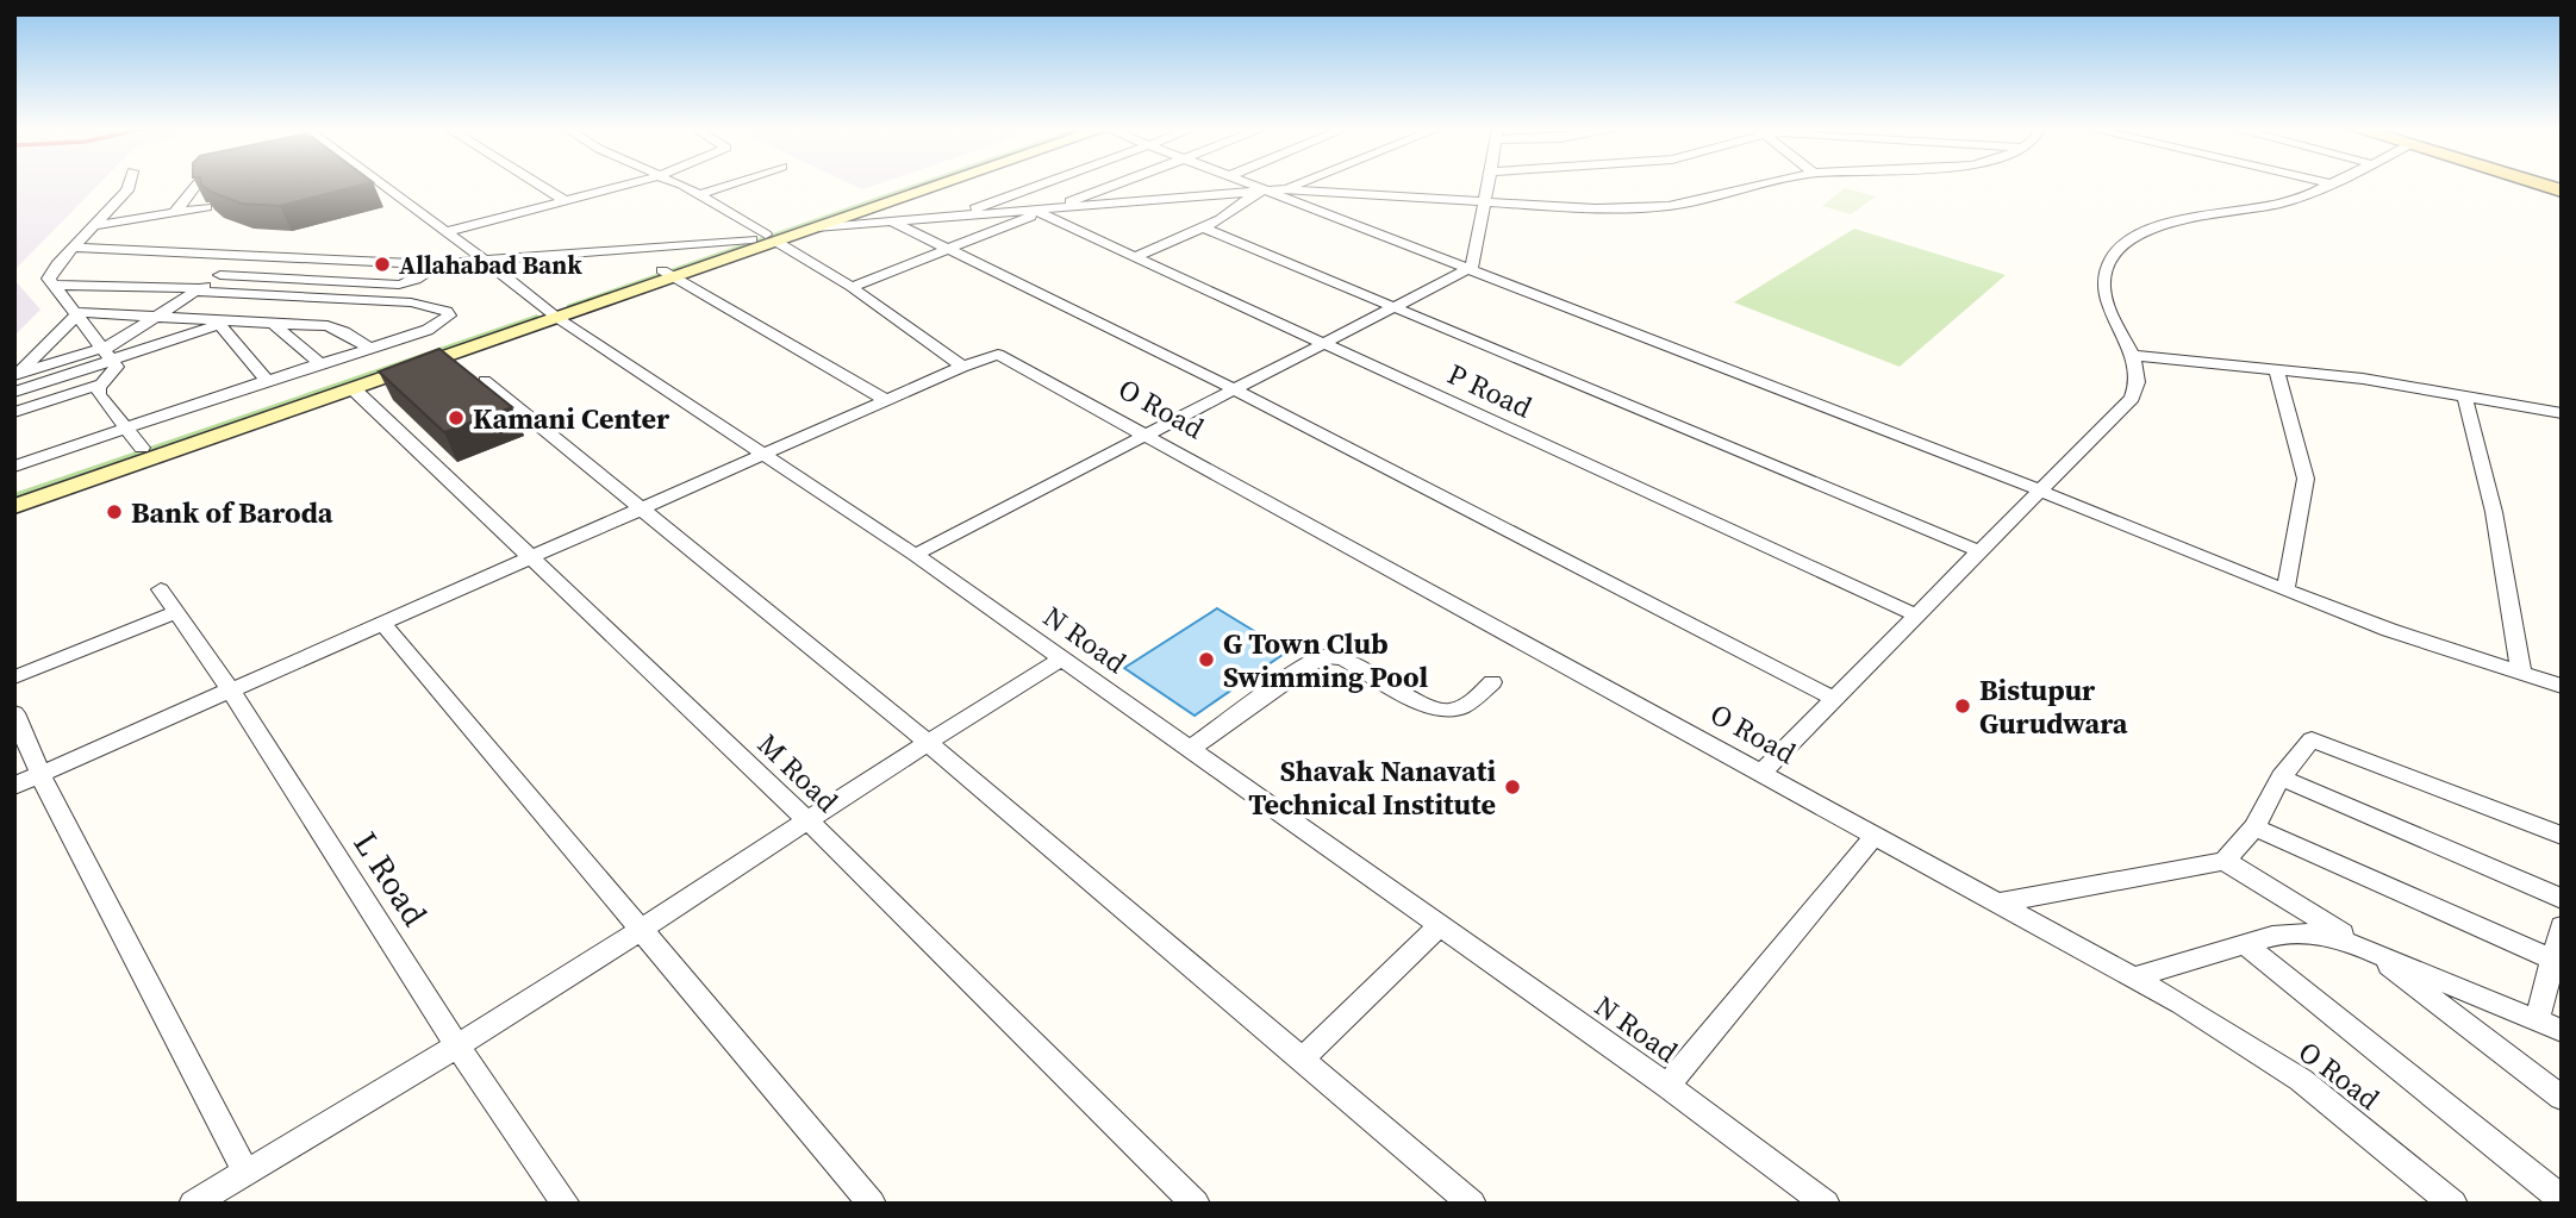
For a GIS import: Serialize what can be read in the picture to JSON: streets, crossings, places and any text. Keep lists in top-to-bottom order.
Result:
{
  "streets": {
    "street": [
      "P Road",
      "O Road",
      "N Road",
      "M Road",
      "L Road"
    ]
  },
  "places": [
    "Allahabad Bank",
    "Kamani Center",
    "Bank of Baroda",
    "G Town Club Swimming Pool",
    "Bistupur Gurudwara",
    "Shavak Nanavati Technical Institute"
  ]
}
